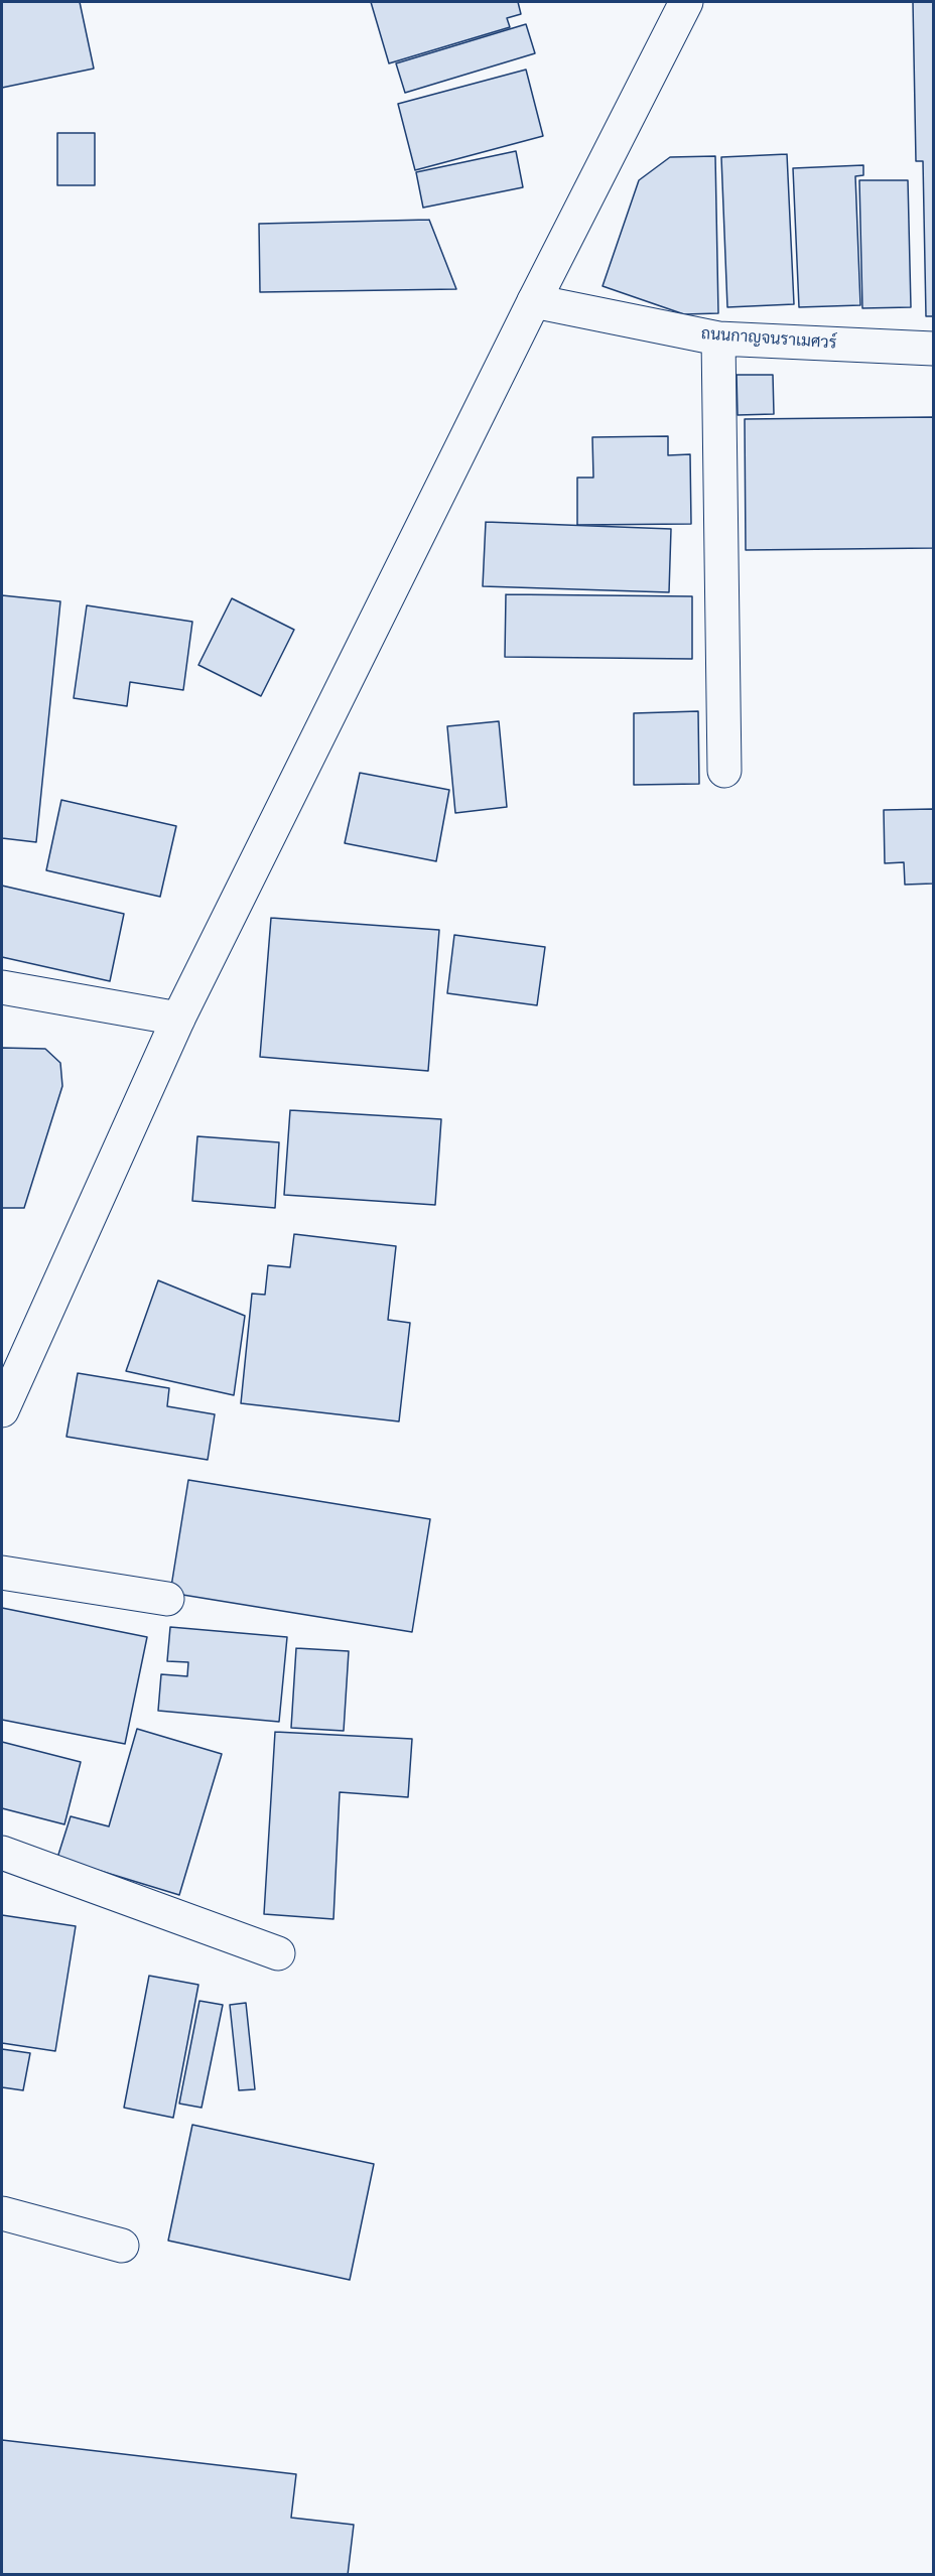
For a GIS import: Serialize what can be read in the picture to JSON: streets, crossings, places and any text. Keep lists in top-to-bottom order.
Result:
{
  "streets": {
    "street": ["ถนนกาญจนราเมศวร์"]
  }
}
